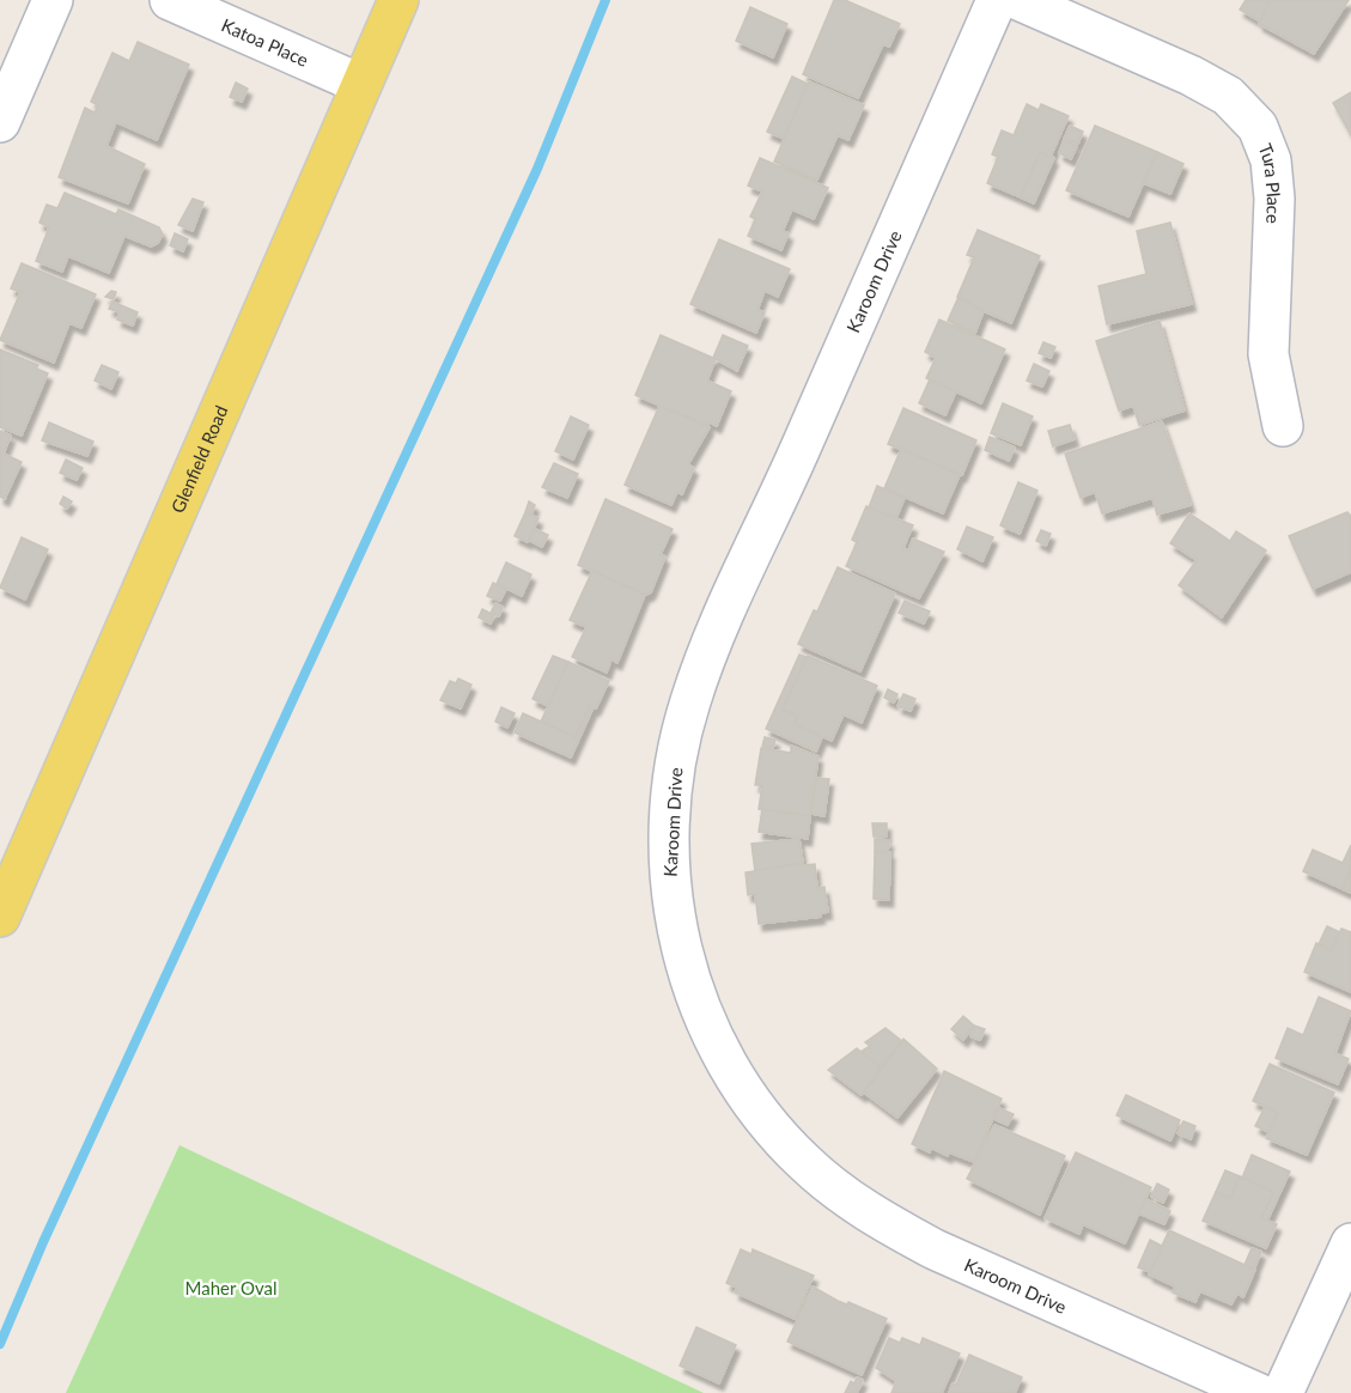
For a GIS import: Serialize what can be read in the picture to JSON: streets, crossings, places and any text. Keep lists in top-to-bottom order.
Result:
{
  "streets": {
    "main road": ["Glenfield Road"],
    "street": ["Katoa Place", "Tura Place", "Karoom Drive"]
  },
  "crossings": [
    ["Katoa Place", "Glenfield Road"]
  ],
  "parks": ["Maher Oval"]
}
